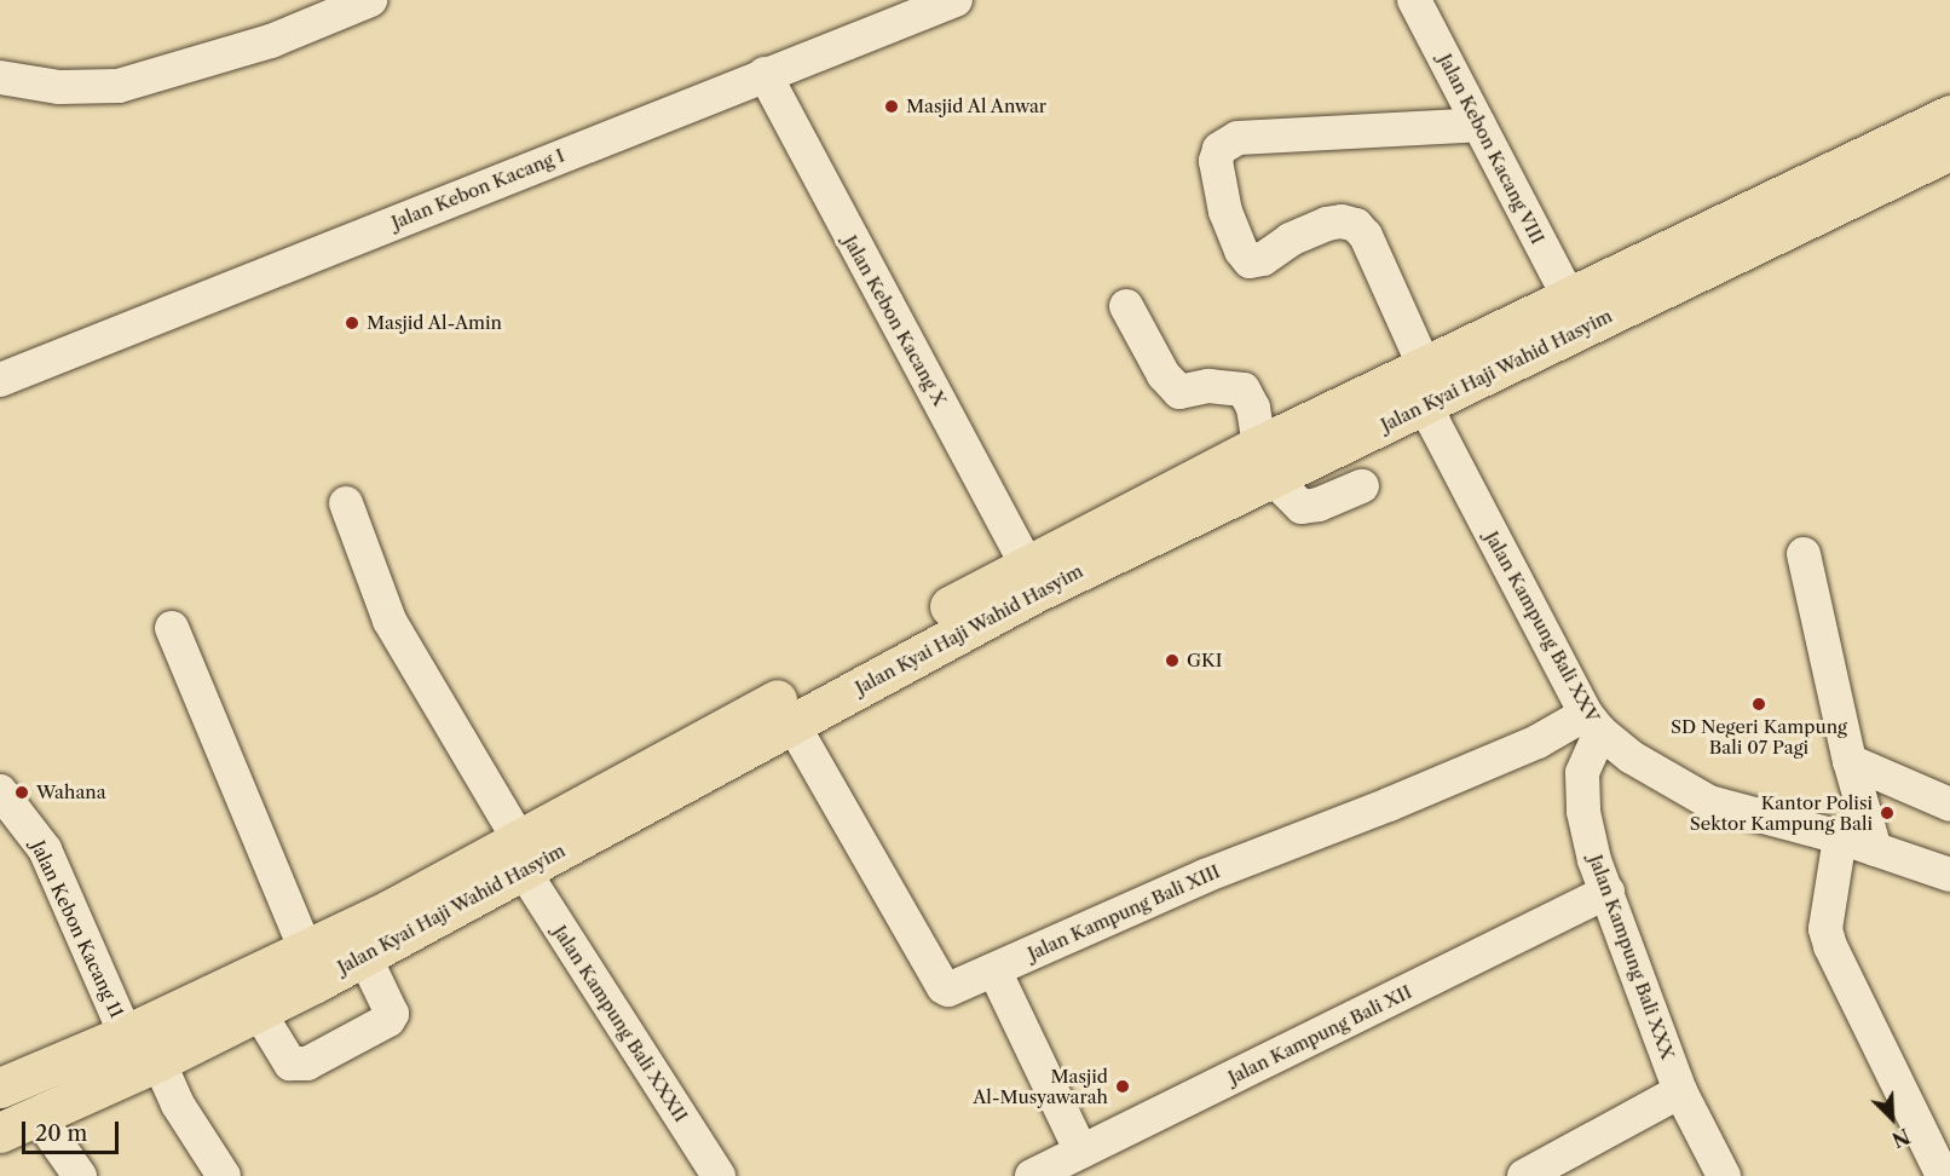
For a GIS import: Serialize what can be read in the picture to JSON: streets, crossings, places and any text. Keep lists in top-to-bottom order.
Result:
{
  "streets": {
    "main road": ["Jalan Kyai Haji Wahid Hasyim"],
    "street": [
      "Jalan Kebon Kacang VIII",
      "Jalan Kebon Kacang I",
      "Jalan Kebon Kacang X",
      "Jalan Kampung Bali XXV",
      "Jalan Kampung Bali XIII",
      "Jalan Kebon Kacang 11",
      "Jalan Kampung Bali XXX",
      "Jalan Kampung Bali XXXII",
      "Jalan Kampung Bali XII"
    ]
  },
  "crossings": [
    ["Jalan Kebon Kacang VIII", "Jalan Kyai Haji Wahid Hasyim"],
    ["Jalan Kebon Kacang VIII", "Jalan Kampung Bali XXV"],
    ["Jalan Kebon Kacang I", "Jalan Kebon Kacang X"],
    ["Jalan Kebon Kacang X", "Jalan Kyai Haji Wahid Hasyim"],
    ["Jalan Kyai Haji Wahid Hasyim", "Jalan Kampung Bali XXV"],
    ["Jalan Kyai Haji Wahid Hasyim", "Jalan Kampung Bali XIII"],
    ["Jalan Kyai Haji Wahid Hasyim", "Jalan Kebon Kacang 11"],
    ["Jalan Kyai Haji Wahid Hasyim", "Jalan Kampung Bali XXXII"],
    ["Jalan Kampung Bali XXV", "Jalan Kampung Bali XIII"],
    ["Jalan Kampung Bali XXV", "Jalan Kampung Bali XXX"],
    ["Jalan Kampung Bali XIII", "Jalan Kampung Bali XXX"],
    ["Jalan Kampung Bali XXX", "Jalan Kampung Bali XII"]
  ],
  "places": [
    "Masjid Al Anwar",
    "Masjid Al-Amin",
    "GKI",
    "SD Negeri Kampung Bali 07 Pagi",
    "Wahana",
    "Kantor Polisi Sektor Kampung Bali",
    "Masjid Al-Musyawarah"
  ],
  "scale_bar": "20 m",
  "north": "bottom right"
}
